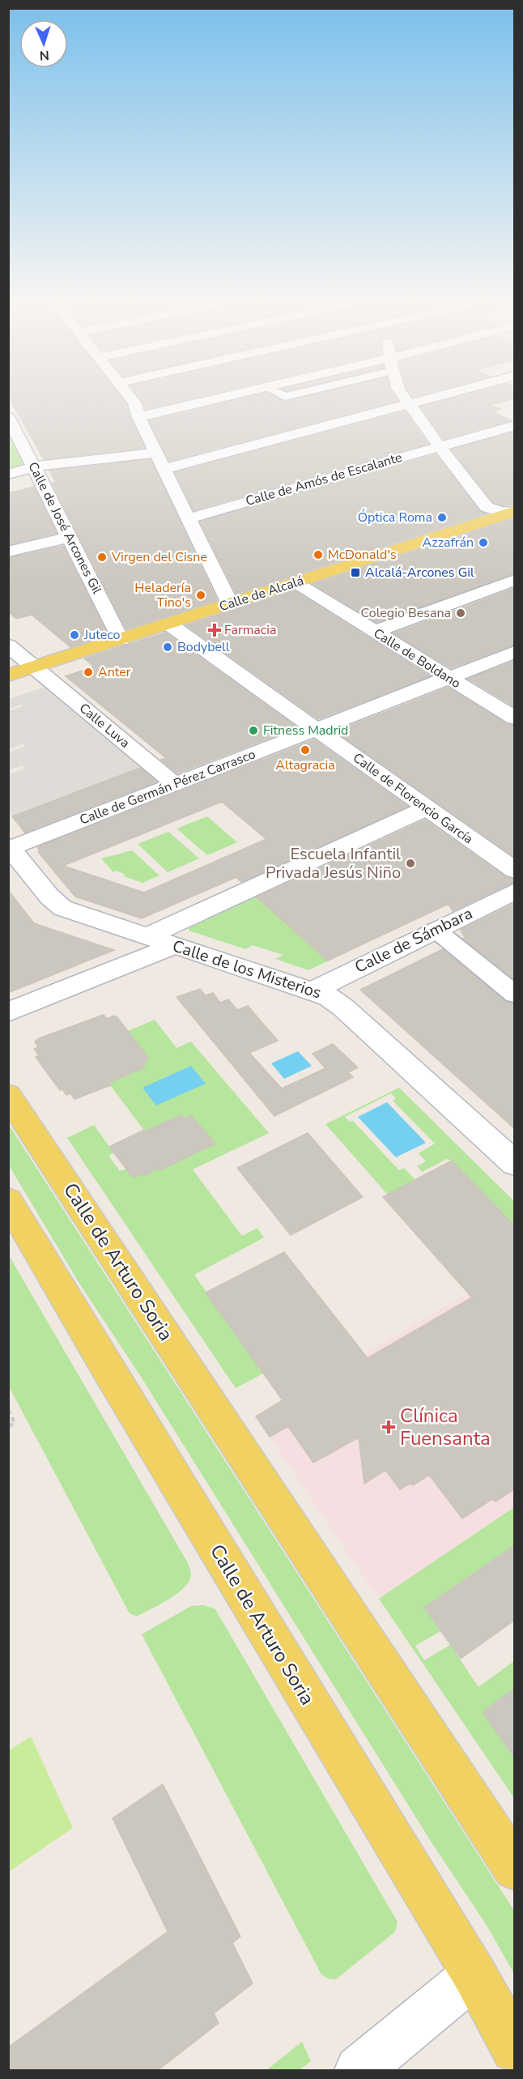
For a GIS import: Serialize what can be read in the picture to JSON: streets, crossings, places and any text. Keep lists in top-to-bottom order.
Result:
{
  "streets": {
    "main road": ["Calle de Alcalá", "Calle de Arturo Soria"],
    "street": [
      "Calle de Amós de Escalante",
      "Calle de José Arcones Gil",
      "Calle de Boldano",
      "Calle Luva",
      "Calle de Germán Pérez Carrasco",
      "Calle de Florencio García",
      "Calle de Sámbara",
      "Calle de los Misterios"
    ]
  },
  "crossings": [
    ["Calle de José Arcones Gil", "Calle de Alcalá"],
    ["Calle de Alcalá", "Calle de Boldano"],
    ["Calle de Alcalá", "Calle Luva"],
    ["Calle de Alcalá", "Calle de Florencio García"],
    ["Calle de Boldano", "Calle de Germán Pérez Carrasco"],
    ["Calle Luva", "Calle de Germán Pérez Carrasco"],
    ["Calle de Germán Pérez Carrasco", "Calle de Florencio García"],
    ["Calle de Germán Pérez Carrasco", "Calle de los Misterios"],
    ["Calle de Sámbara", "Calle de los Misterios"]
  ],
  "places": {
    "other": [
      "Óptica Roma",
      "Azzafrán",
      "McDonald's",
      "Virgen del Cisne",
      "Heladería Tino's",
      "Colegio Besana",
      "Juteco",
      "Bodybell",
      "Anter",
      "Fitness Madrid",
      "Altagracia",
      "Escuela Infantil Privada Jesús Niño"
    ],
    "transit": ["Alcalá-Arcones Gil"],
    "health": ["Farmacia", "Clínica Fuensanta"]
  },
  "north": "bottom"
}
